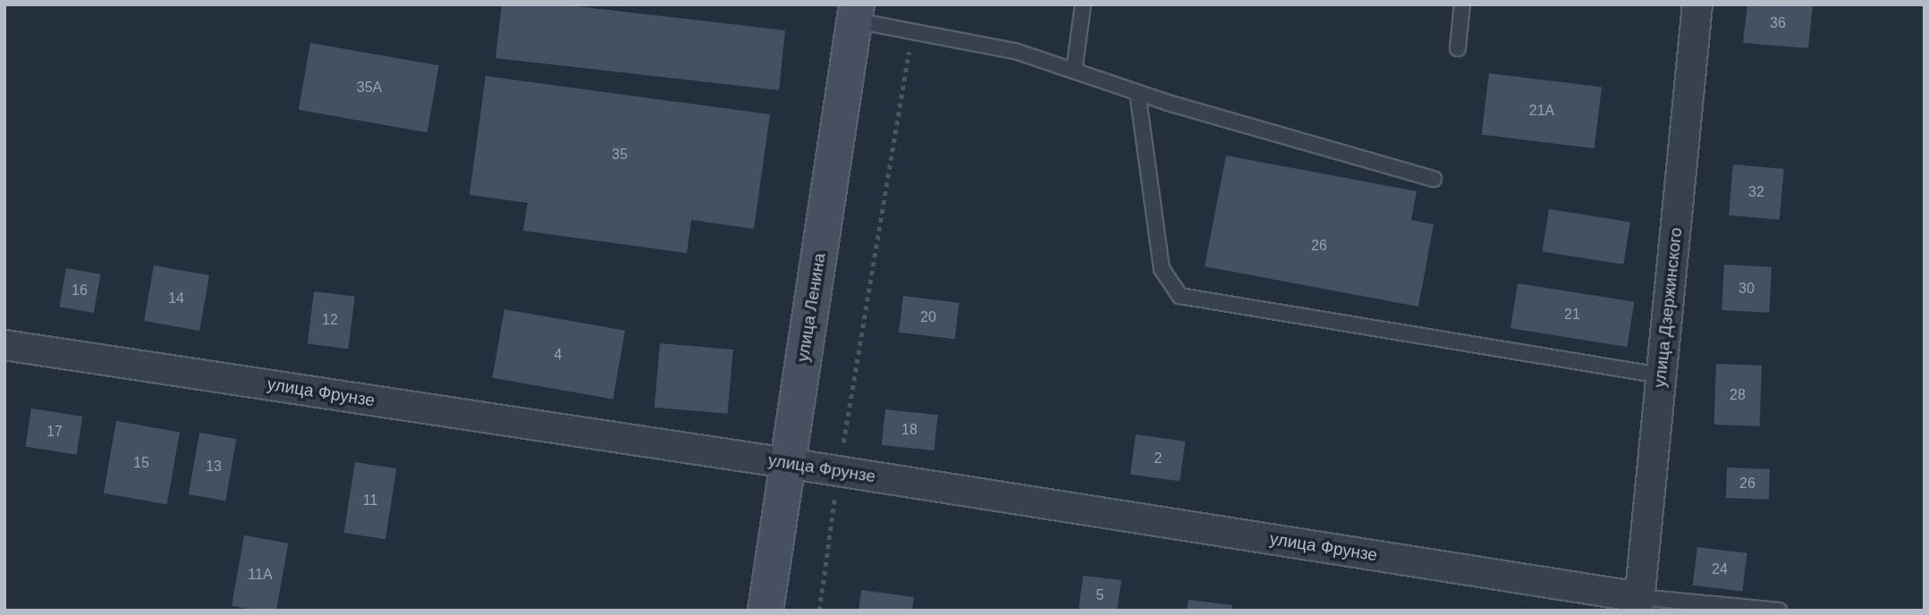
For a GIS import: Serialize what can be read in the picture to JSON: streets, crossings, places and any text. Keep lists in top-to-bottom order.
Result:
{
  "streets": {
    "main road": ["улица Ленина"],
    "street": ["улица Дзержинского", "улица Фрунзе"]
  },
  "crossings": [
    ["улица Ленина", "улица Фрунзе"],
    ["улица Дзержинского", "улица Фрунзе"]
  ],
  "house_numbers": [
    "36",
    "35А",
    "21А",
    "35",
    "32",
    "26",
    "30",
    "16",
    "14",
    "21",
    "20",
    "12",
    "4",
    "28",
    "18",
    "17",
    "2",
    "15",
    "13",
    "26",
    "11",
    "24",
    "11А",
    "5"
  ]
}
